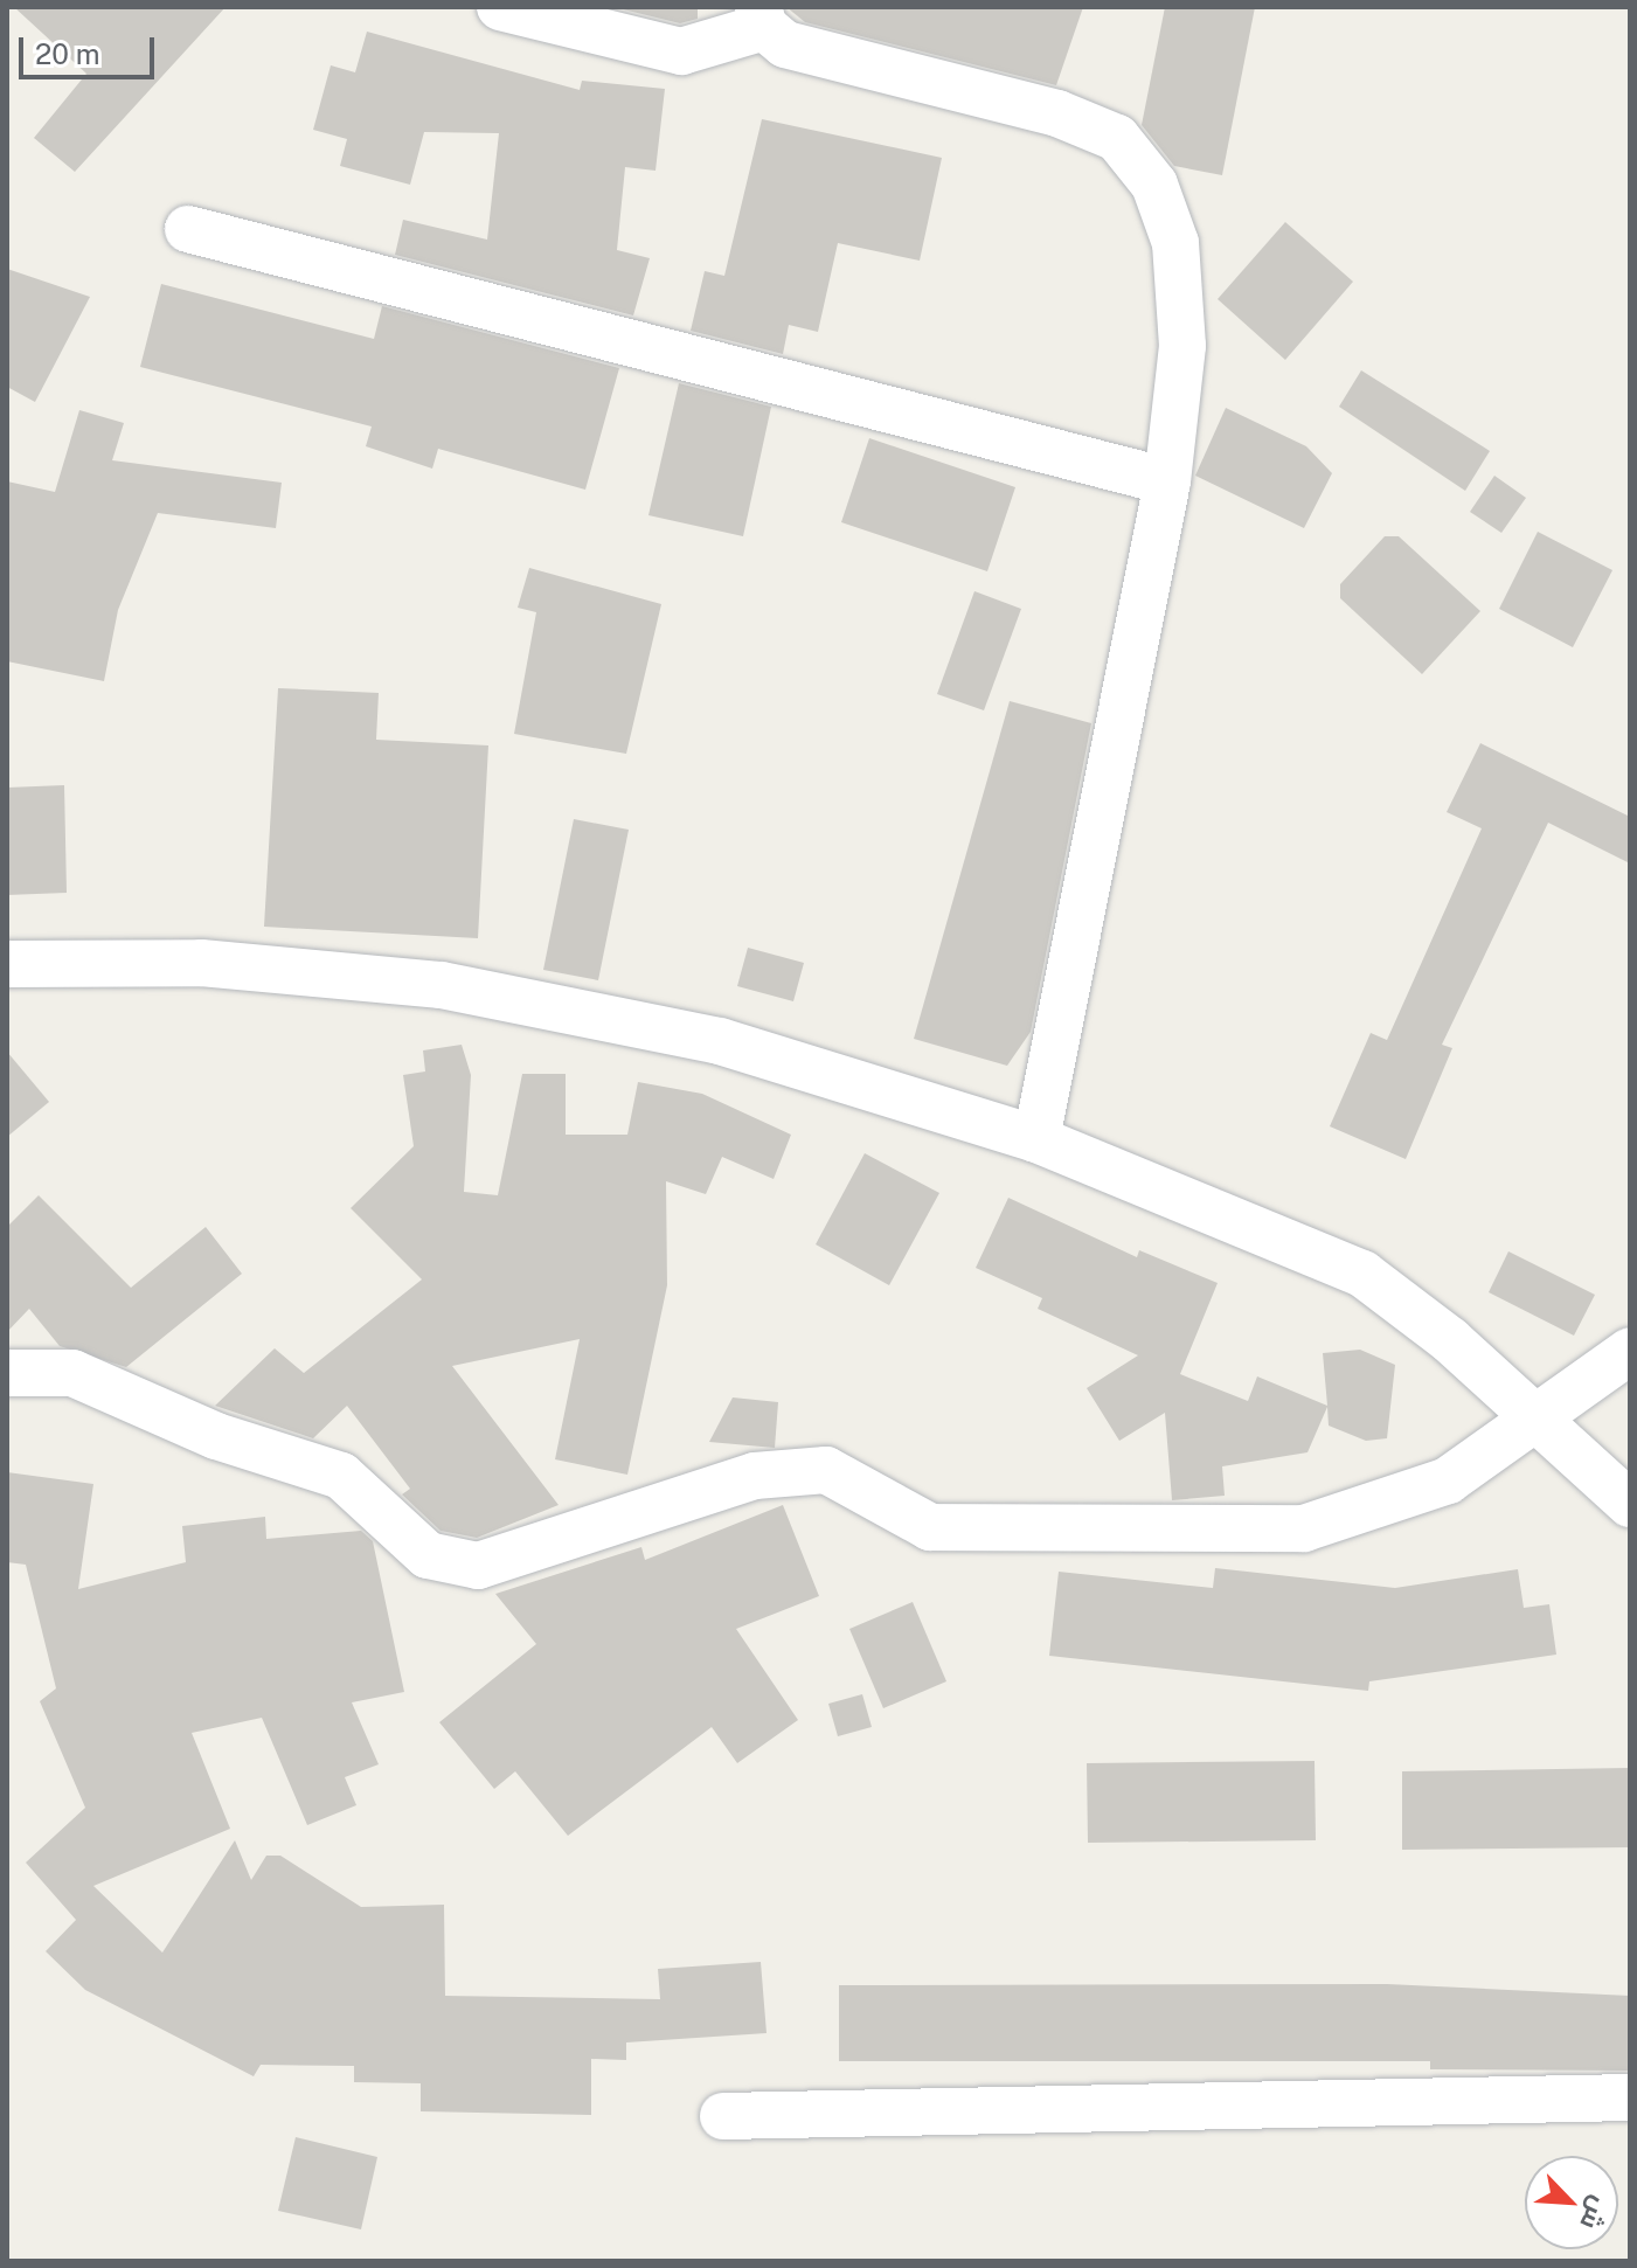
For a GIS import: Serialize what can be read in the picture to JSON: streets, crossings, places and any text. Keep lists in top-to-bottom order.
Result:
{
  "scale_bar": "20 m",
  "north": "bottom right"
}
